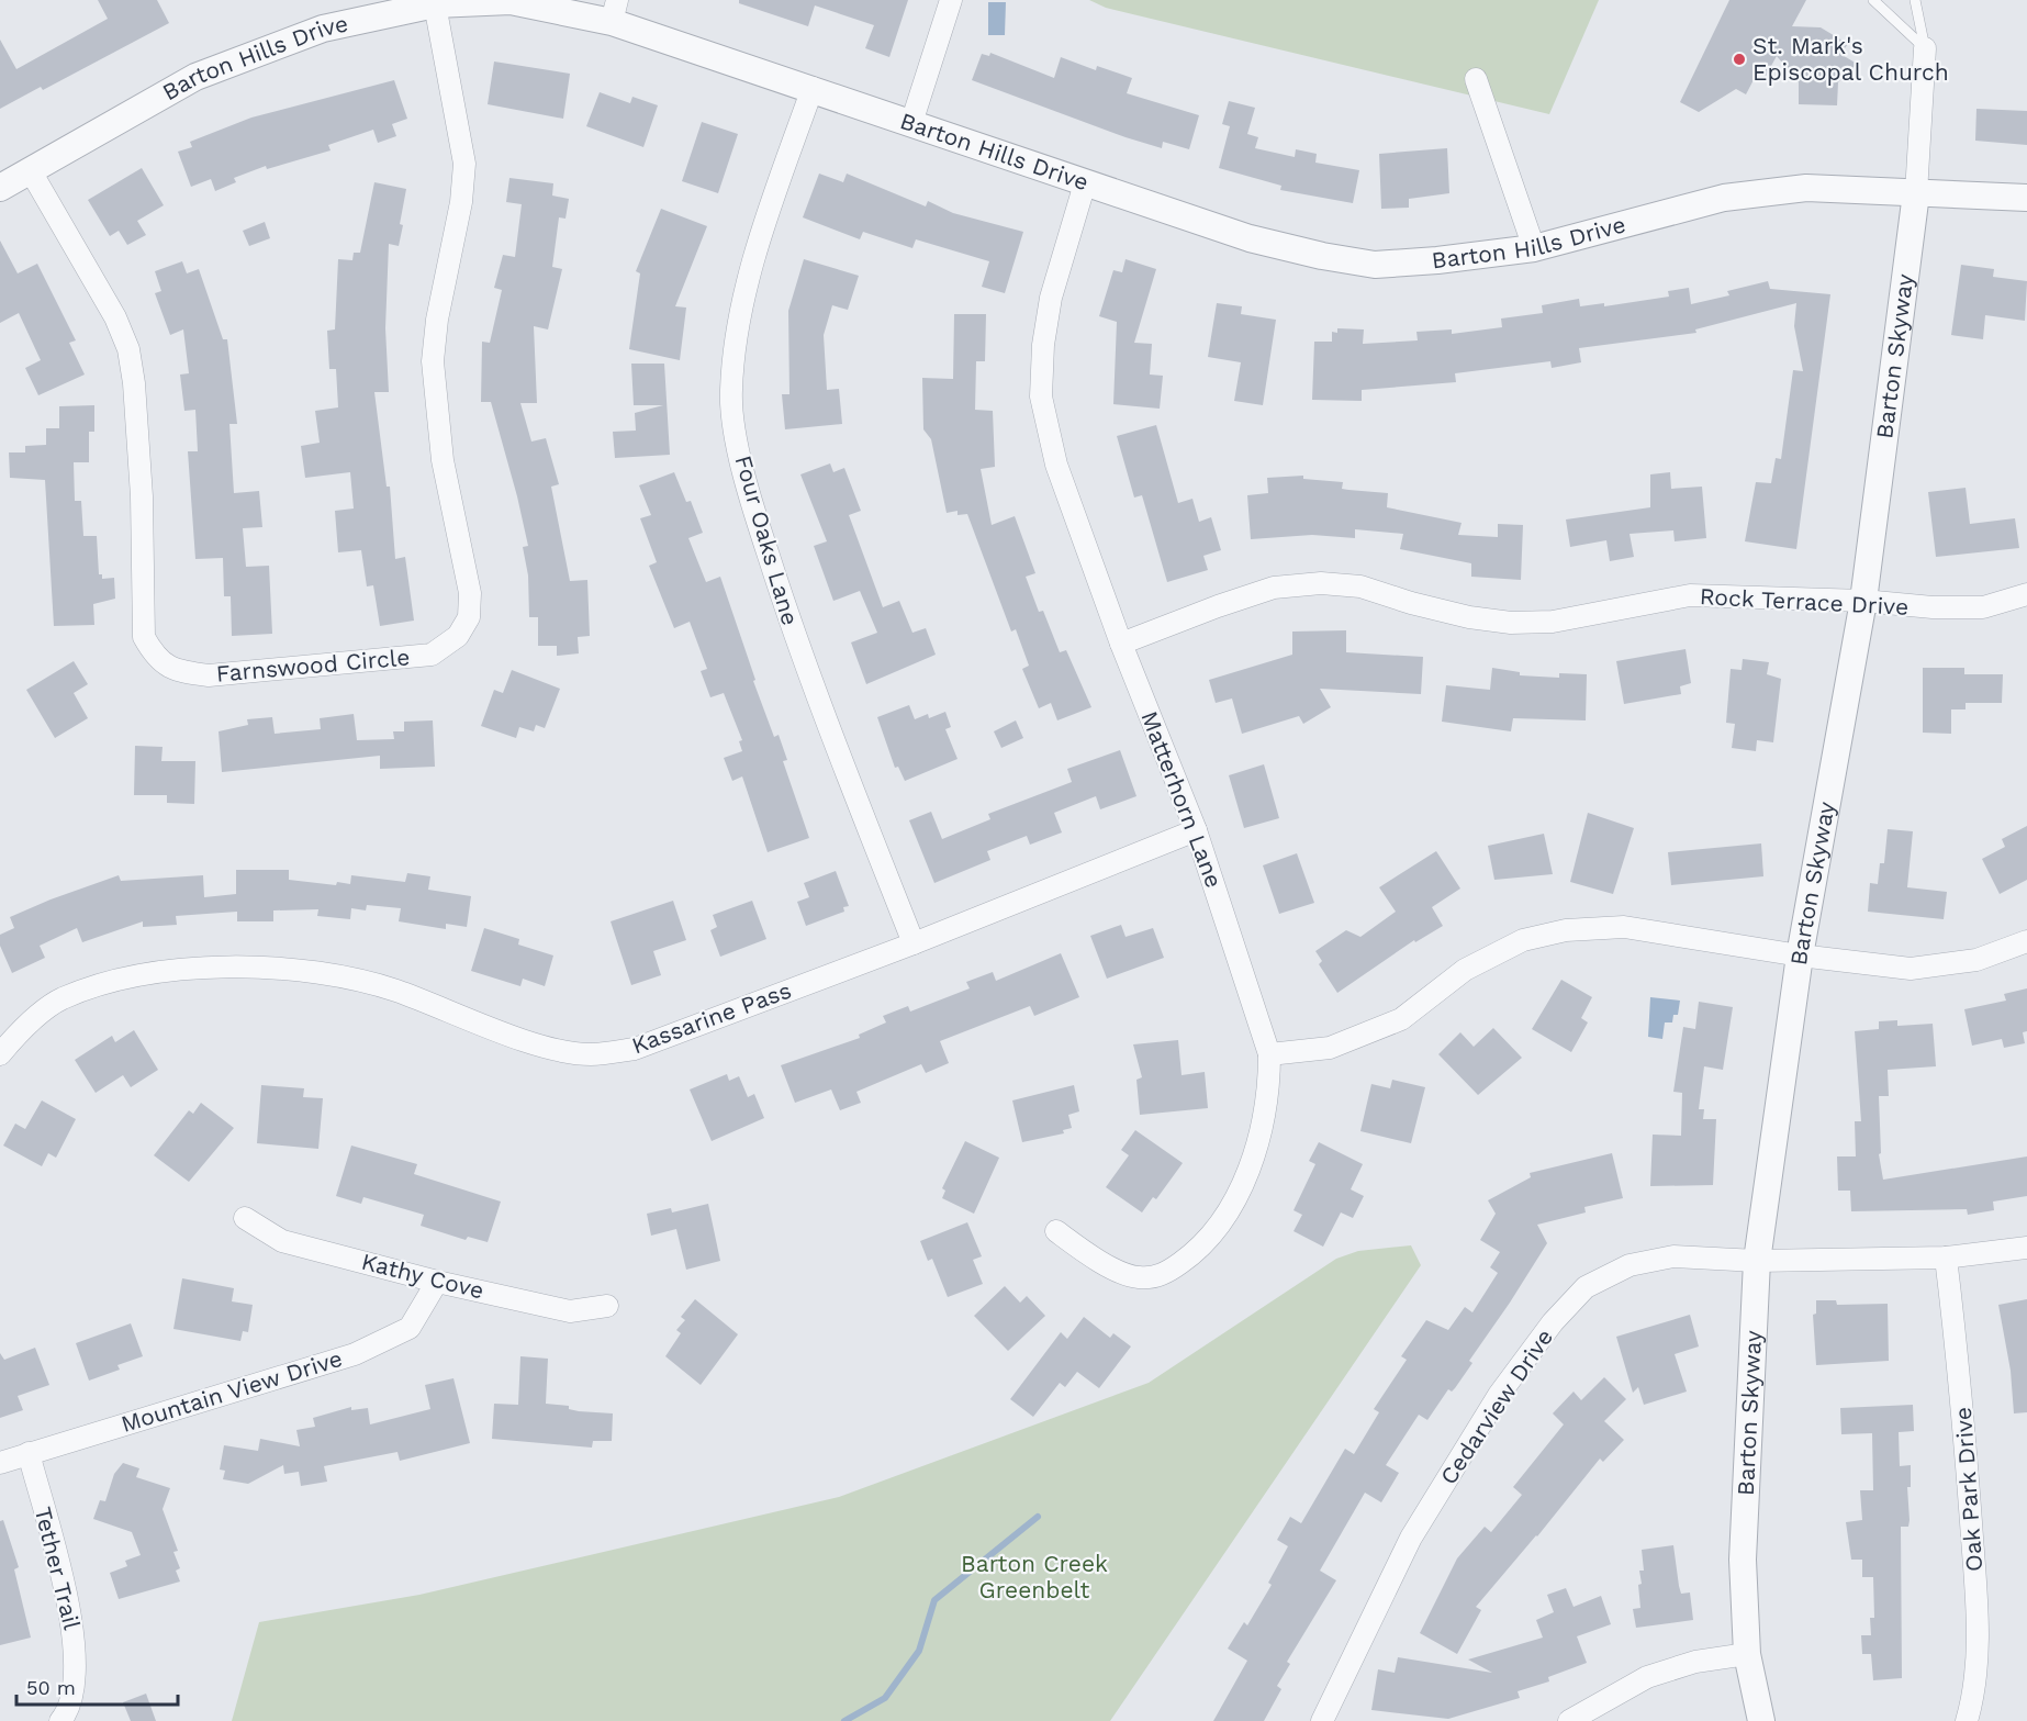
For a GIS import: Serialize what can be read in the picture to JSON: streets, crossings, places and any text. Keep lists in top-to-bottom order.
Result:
{
  "streets": {
    "street": [
      "Barton Hills Drive",
      "Barton Skyway",
      "Four Oaks Lane",
      "Rock Terrace Drive",
      "Farnswood Circle",
      "Matterhorn Lane",
      "Kassarine Pass",
      "Kathy Cove",
      "Mountain View Drive",
      "Cedarview Drive",
      "Oak Park Drive",
      "Tether Trail"
    ]
  },
  "crossings": [
    ["Barton Hills Drive", "Barton Skyway"],
    ["Barton Hills Drive", "Four Oaks Lane"],
    ["Barton Hills Drive", "Farnswood Circle"],
    ["Barton Hills Drive", "Matterhorn Lane"],
    ["Barton Skyway", "Rock Terrace Drive"],
    ["Barton Skyway", "Cedarview Drive"],
    ["Four Oaks Lane", "Kassarine Pass"],
    ["Rock Terrace Drive", "Matterhorn Lane"],
    ["Matterhorn Lane", "Kassarine Pass"],
    ["Kathy Cove", "Mountain View Drive"],
    ["Mountain View Drive", "Tether Trail"],
    ["Cedarview Drive", "Oak Park Drive"]
  ],
  "parks": ["Barton Creek Greenbelt"],
  "places": ["St. Mark's Episcopal Church"],
  "scale_bar": "50 m"
}
